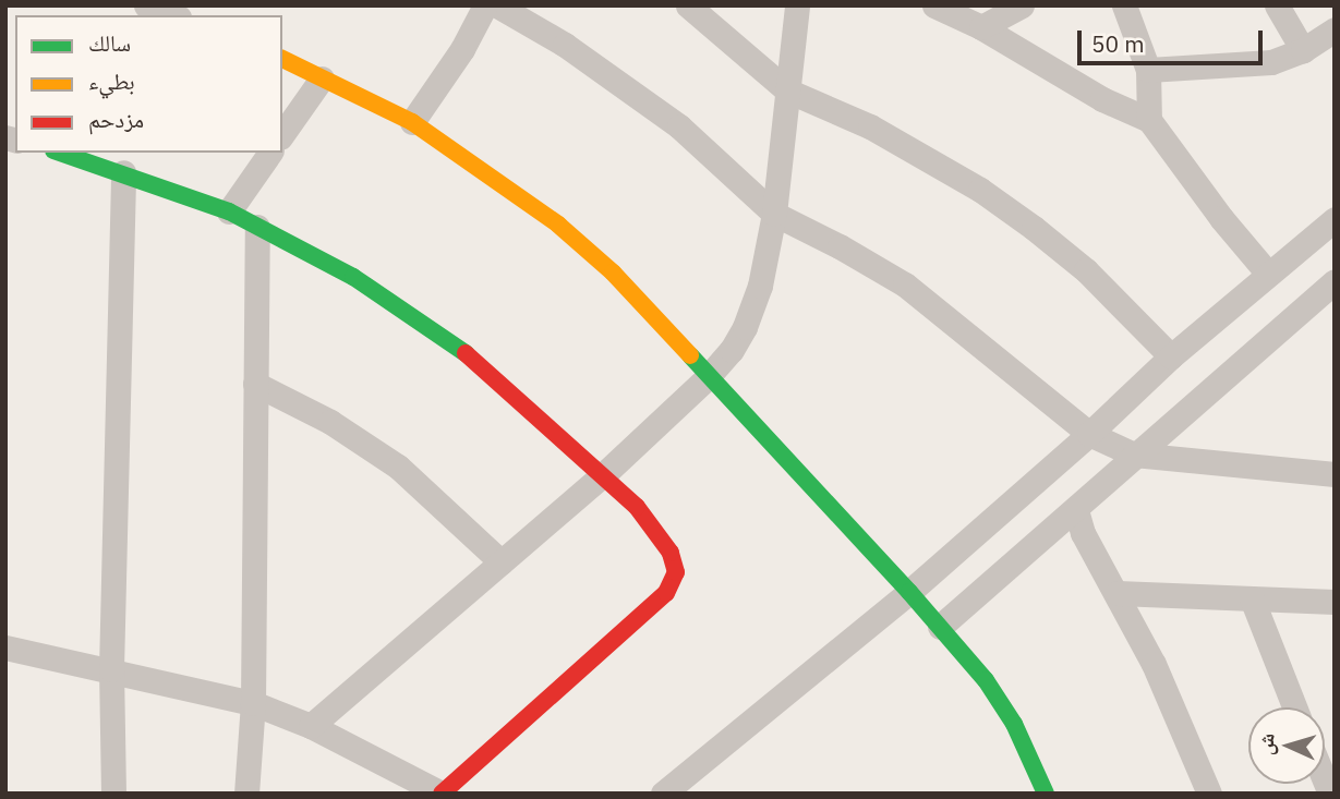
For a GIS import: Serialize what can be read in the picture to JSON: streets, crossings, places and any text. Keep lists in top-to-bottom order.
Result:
{
  "legend": ["سالك", "بطيء", "مزدحم"],
  "scale_bar": "50 m",
  "north": "left"
}
